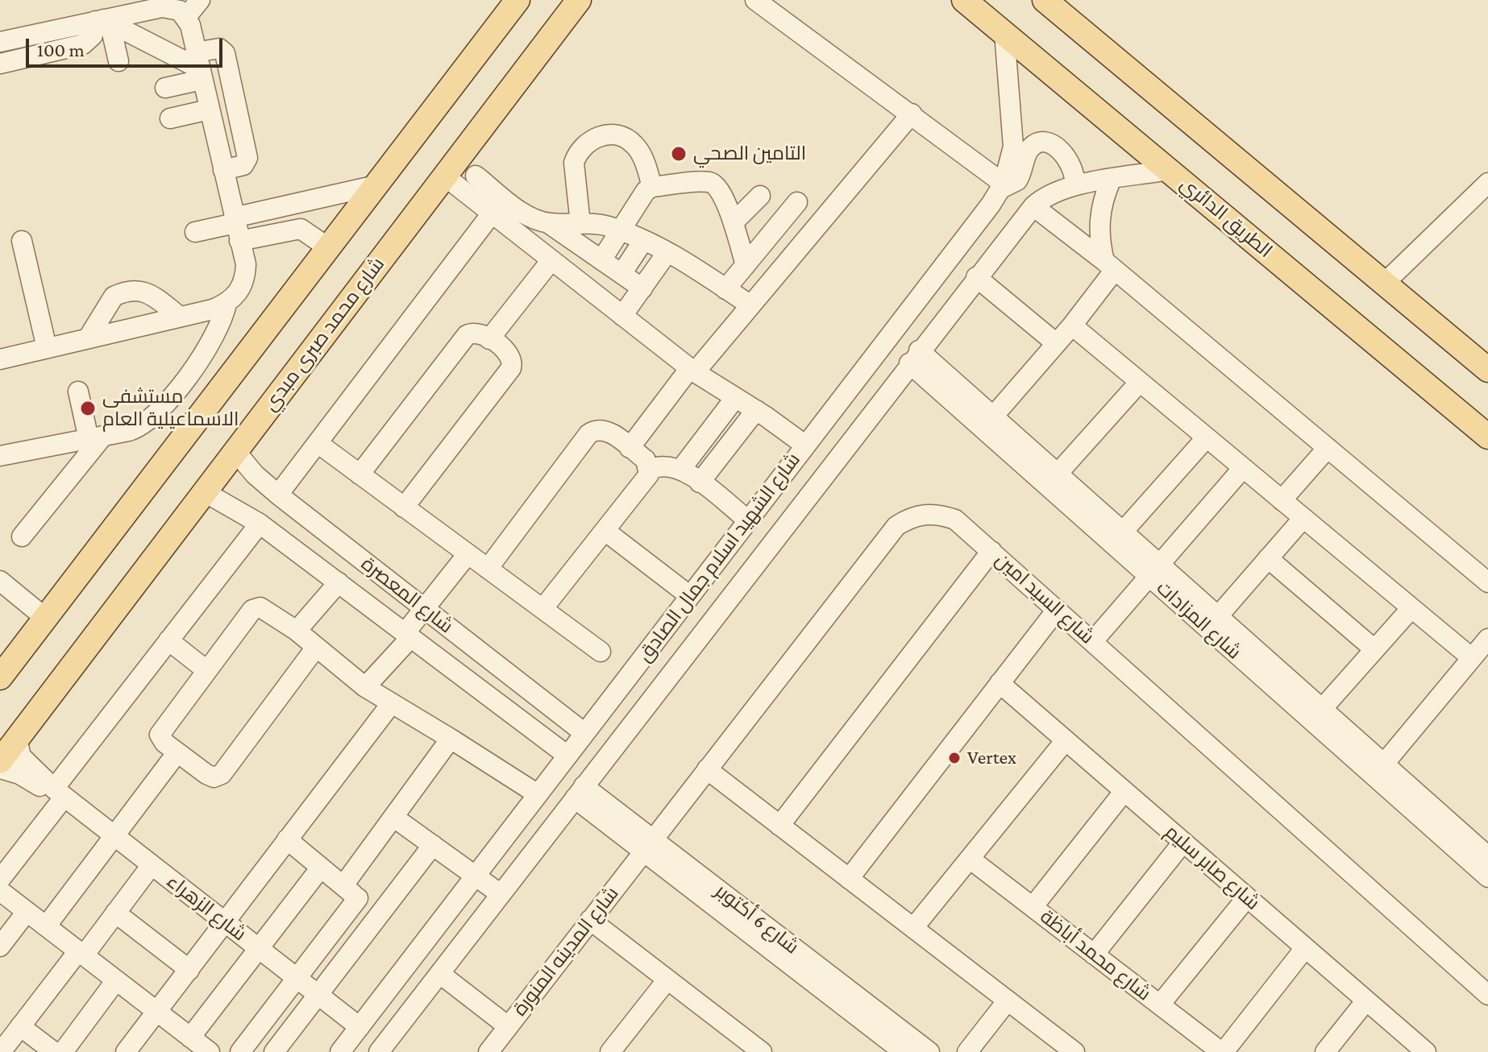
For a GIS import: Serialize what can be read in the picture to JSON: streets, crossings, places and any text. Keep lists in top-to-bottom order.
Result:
{
  "streets": {
    "main road": ["الطريق الدائري", "شارع محمد صبرى مبدي"],
    "street": [
      "شارع الشهيد اسلام جمال الصادق",
      "شارع المعصرة",
      "شارع السيد امين",
      "شارع المزادات",
      "شارع صابر سليم",
      "شارع الزهراء",
      "شارع 6 أكتوبر",
      "شارع المدينه المنورة",
      "شارع محمد أباظة"
    ]
  },
  "crossings": [
    ["الطريق الدائري", "شارع الشهيد اسلام جمال الصادق"],
    ["شارع محمد صبرى مبدي", "شارع المعصرة"],
    ["شارع محمد صبرى مبدي", "شارع الزهراء"],
    ["شارع الشهيد اسلام جمال الصادق", "شارع المعصرة"],
    ["شارع الشهيد اسلام جمال الصادق", "شارع المزادات"],
    ["شارع الشهيد اسلام جمال الصادق", "شارع الزهراء"],
    ["شارع الشهيد اسلام جمال الصادق", "شارع 6 أكتوبر"],
    ["شارع السيد امين", "شارع 6 أكتوبر"],
    ["شارع السيد امين", "شارع المدينه المنورة"],
    ["شارع 6 أكتوبر", "شارع المدينه المنورة"]
  ],
  "places": ["التامين الصحي", "مستشفى الاسماعيلية العام", "Vertex"],
  "scale_bar": "100 m"
}
